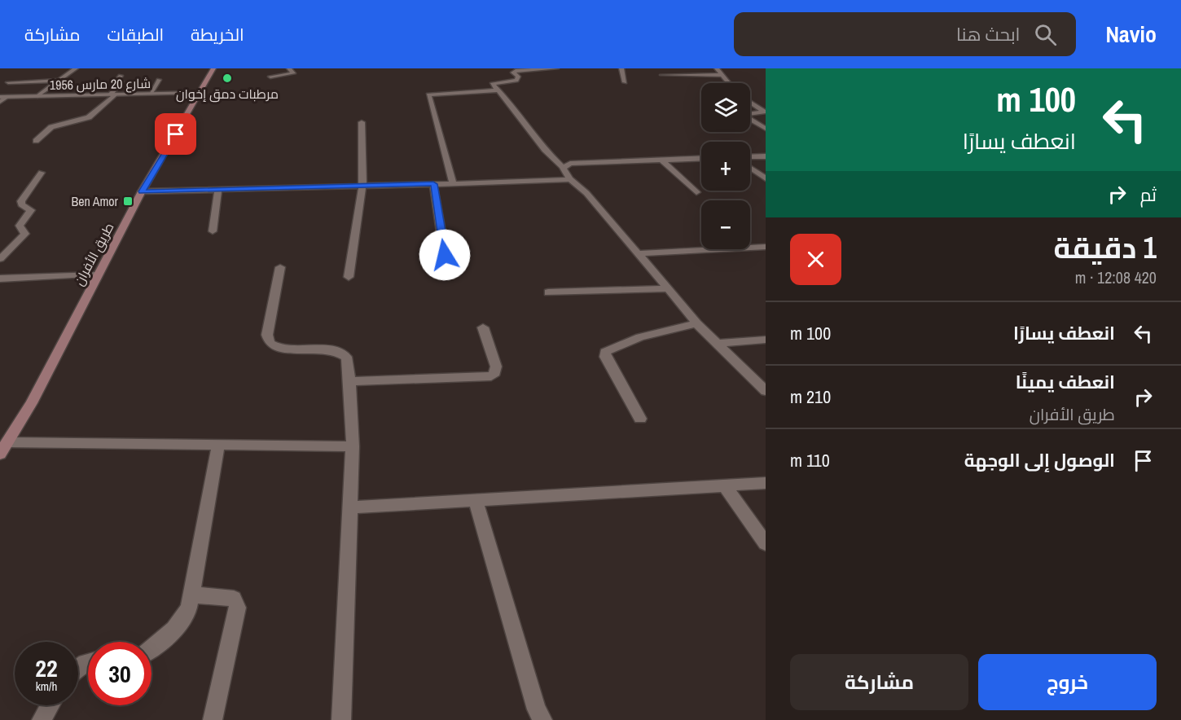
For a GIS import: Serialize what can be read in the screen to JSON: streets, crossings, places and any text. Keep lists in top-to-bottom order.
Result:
{
  "streets": {
    "main road": ["طريق الأفران"],
    "street": ["شارع 20 مارس 1956"]
  },
  "crossings": [
    ["شارع 20 مارس 1956", "طريق الأفران"]
  ],
  "places": {
    "other": ["مرطبات دمق إخوان"],
    "transit": ["Ben Amor"]
  },
  "page": {
    "header": "Navio",
    "search": "ابحث هنا",
    "nav": ["الخريطة", "الطبقات", "مشاركة"],
    "turn": ["100 m", "انعطف يسارًا"],
    "map_buttons": ["+", "−"],
    "then": "ثم",
    "heading": ["1 دقيقة", "420 m · 12:08"],
    "list": [
      {
        "name": "انعطف يسارًا",
        "value": "100 m"
      },
      {
        "name": "انعطف يمينًا",
        "note": "طريق الأفران",
        "value": "210 m"
      },
      {
        "name": "الوصول إلى الوجهة",
        "value": "110 m"
      }
    ],
    "speed": "22 km/h",
    "limit": "30",
    "buttons": ["خروج", "مشاركة"]
  }
}
